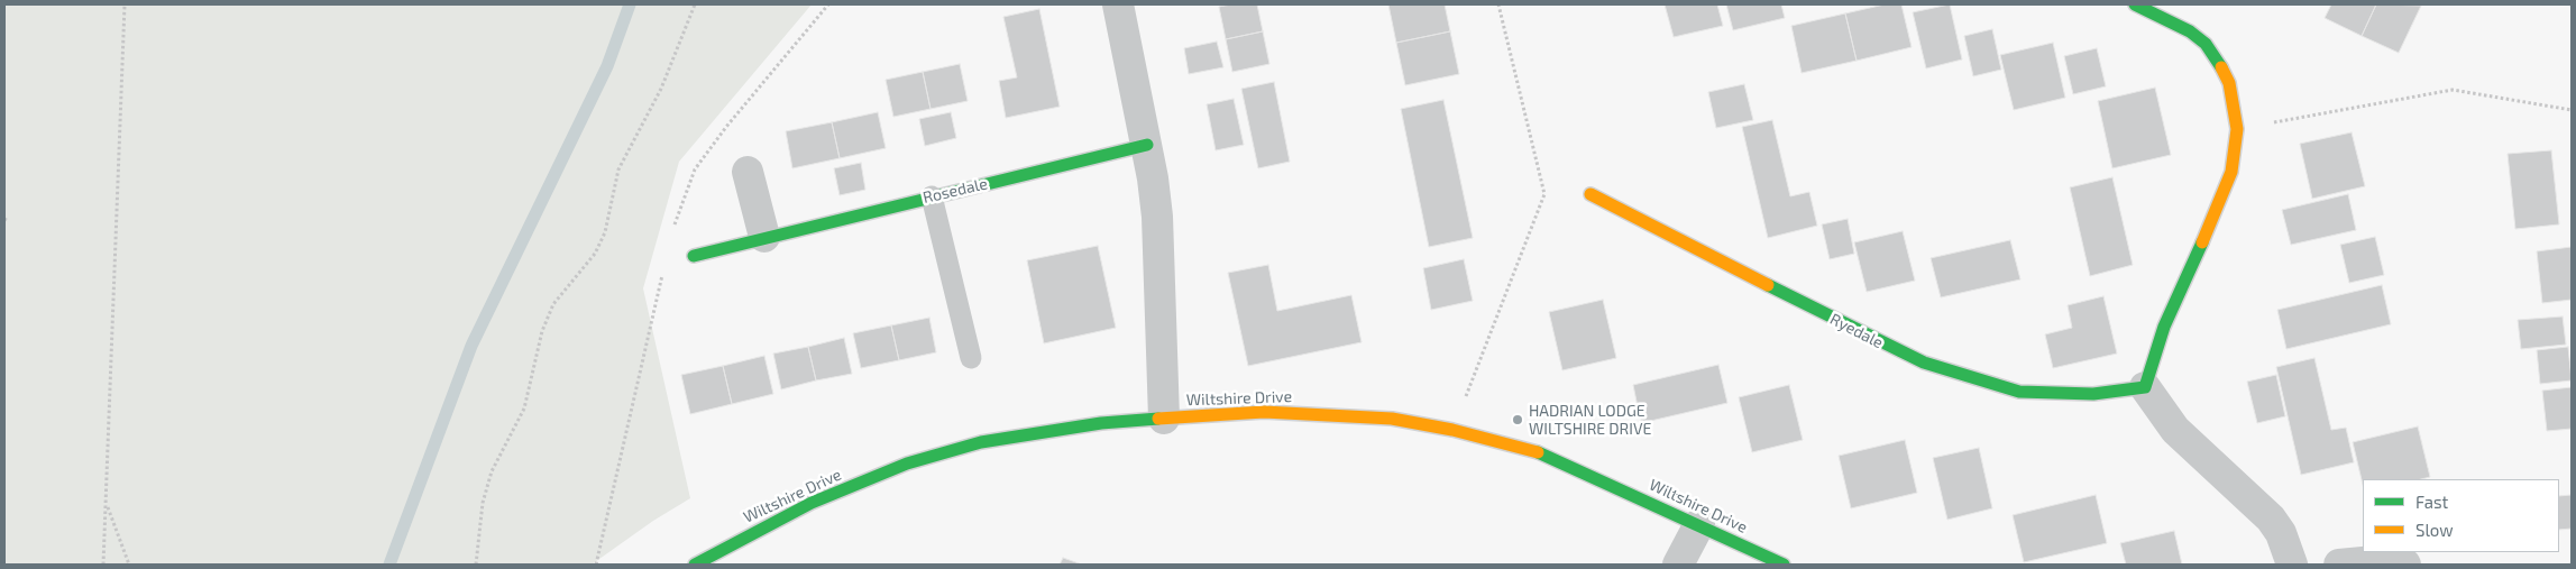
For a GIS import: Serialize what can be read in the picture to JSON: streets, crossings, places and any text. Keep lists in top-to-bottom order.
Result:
{
  "streets": {
    "street": ["Rosedale", "Ryedale", "Wiltshire Drive"]
  },
  "places": ["HADRIAN LODGE WILTSHIRE DRIVE"],
  "legend": ["Fast", "Slow"]
}
